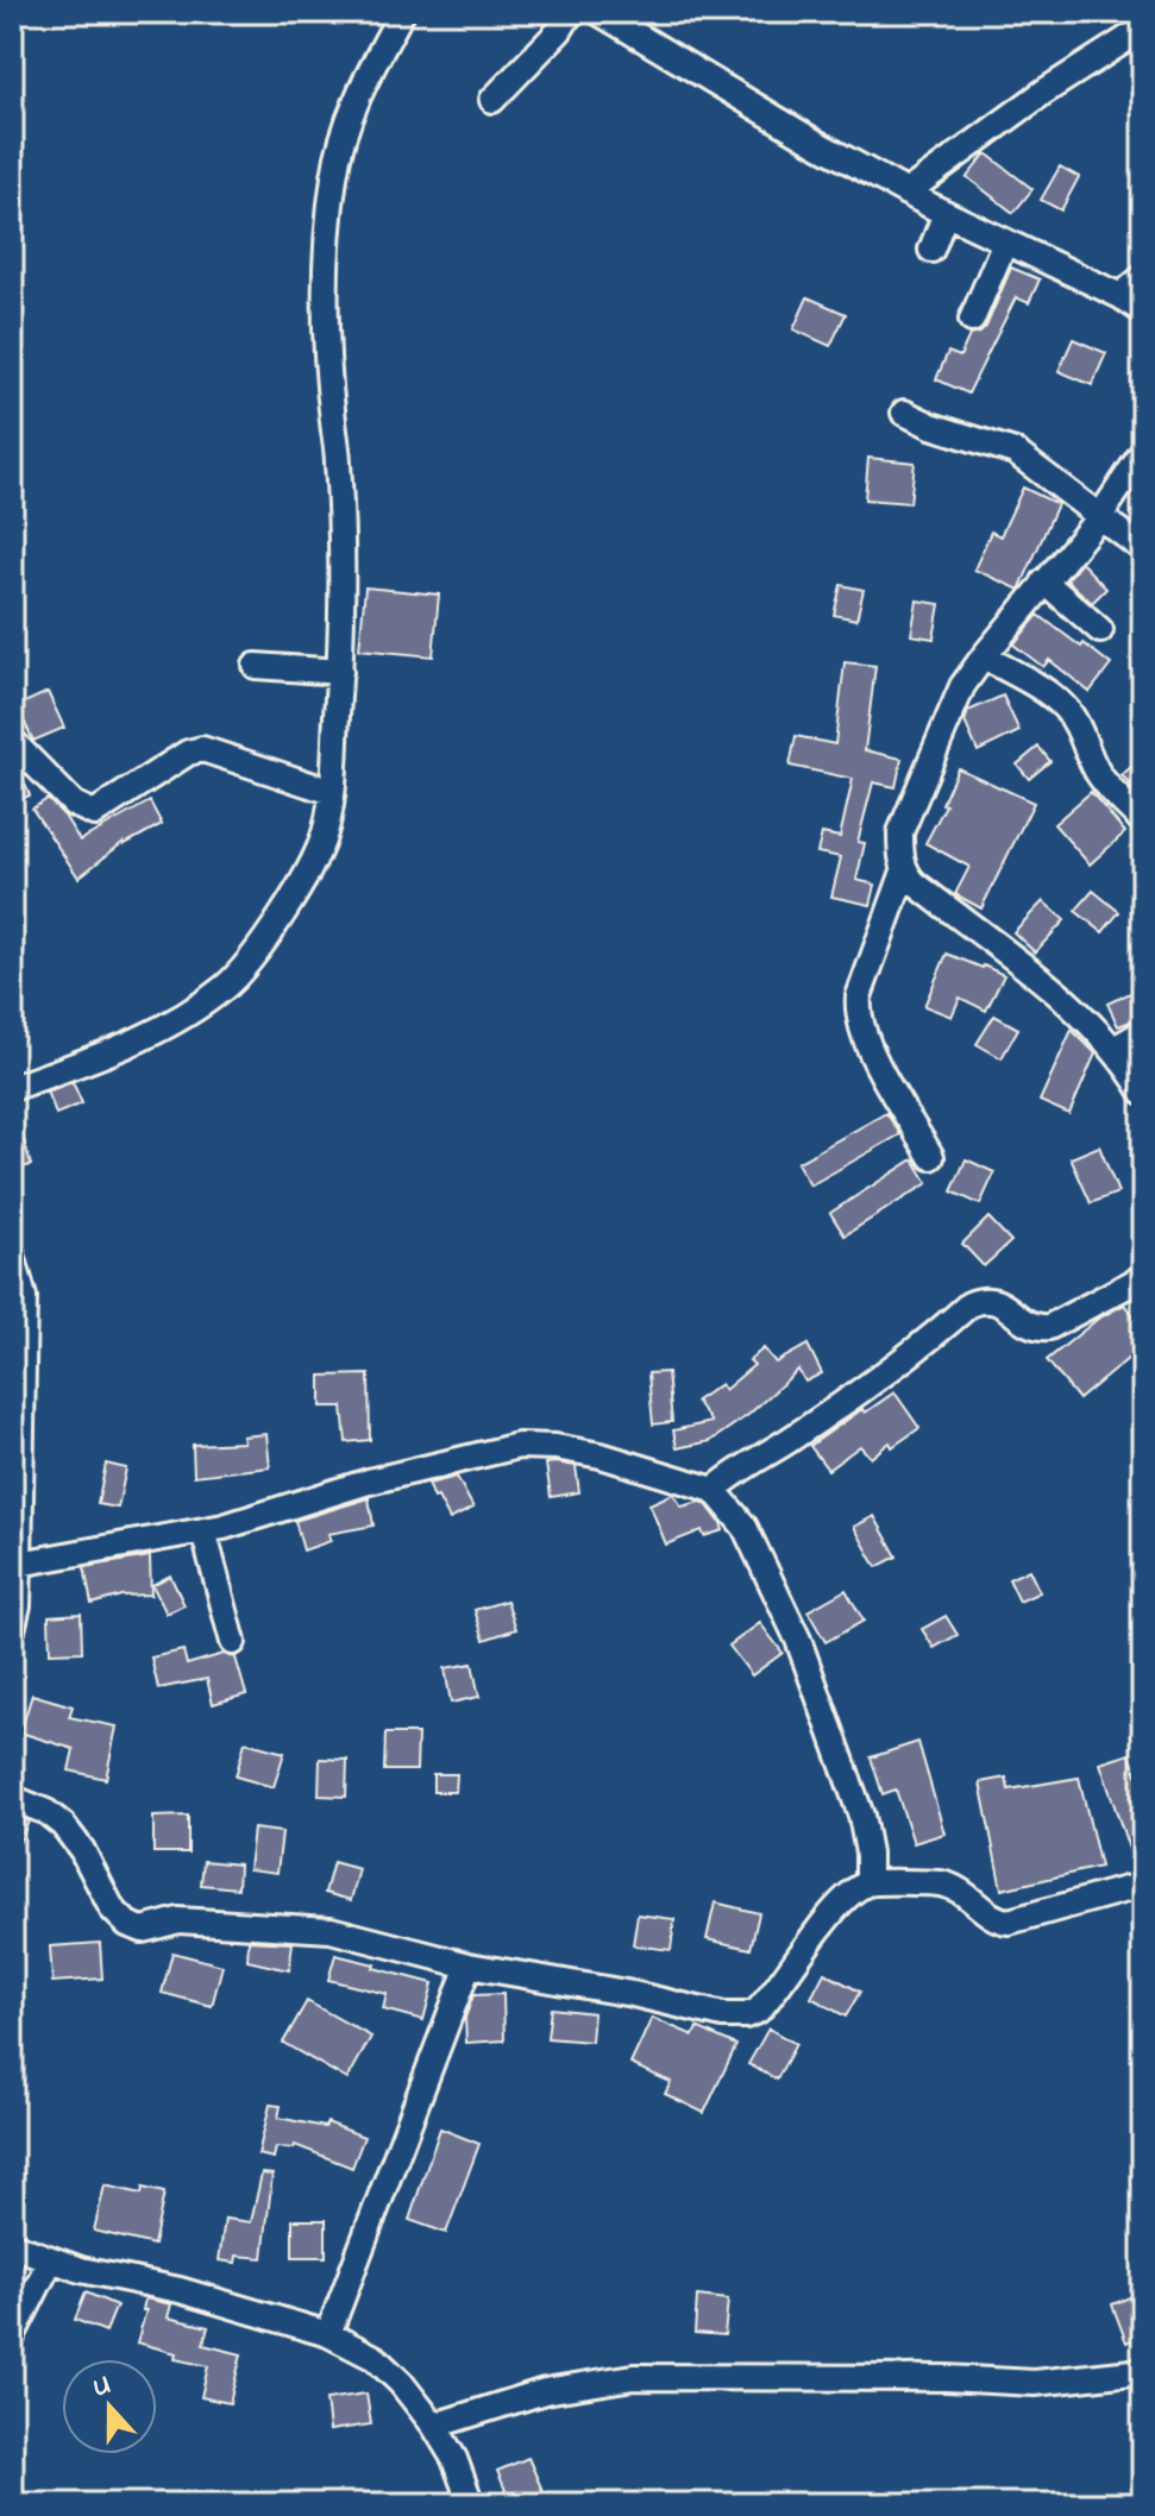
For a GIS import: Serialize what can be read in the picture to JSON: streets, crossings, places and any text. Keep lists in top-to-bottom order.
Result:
{
  "north": "top"
}
